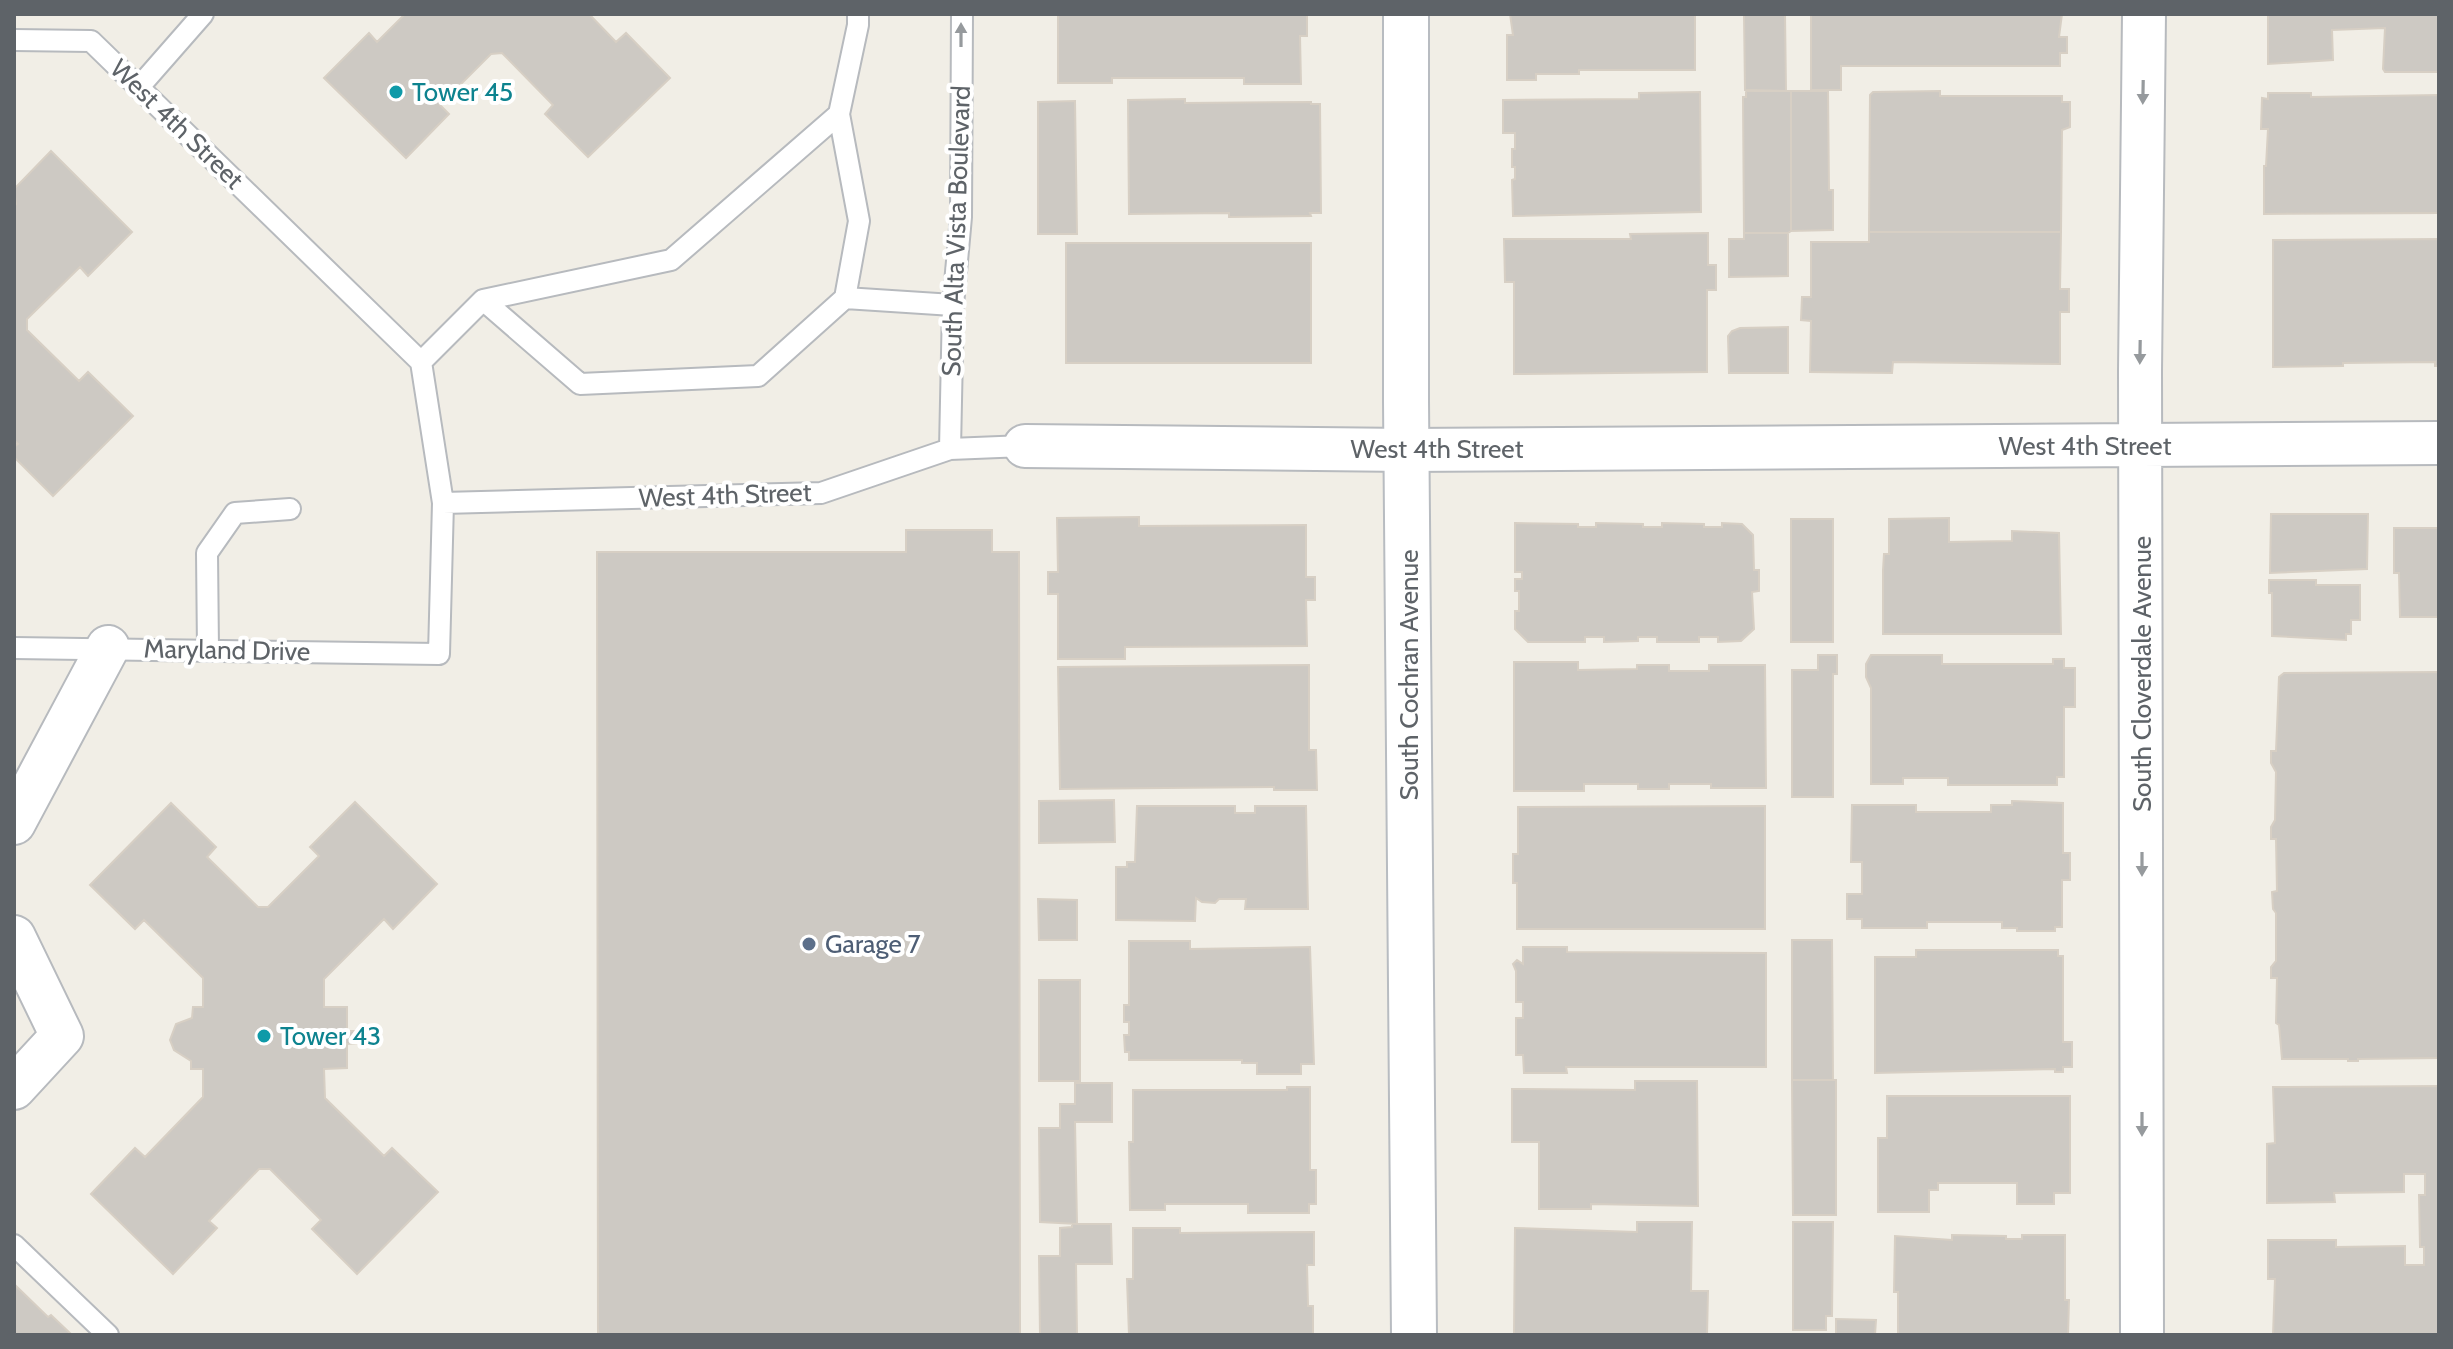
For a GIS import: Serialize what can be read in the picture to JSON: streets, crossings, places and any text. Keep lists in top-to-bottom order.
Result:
{
  "streets": {
    "street": ["West 4th Street", "South Cloverdale Avenue", "South Cochran Avenue"],
    "lane": ["South Alta Vista Boulevard", "Maryland Drive"]
  },
  "crossings": [
    ["West 4th Street", "South Alta Vista Boulevard"],
    ["West 4th Street", "Maryland Drive"],
    ["West 4th Street", "South Cloverdale Avenue"],
    ["West 4th Street", "South Cochran Avenue"]
  ],
  "one_way": ["South Cloverdale Avenue"],
  "places": ["Tower 45", "Garage 7", "Tower 43"]
}
